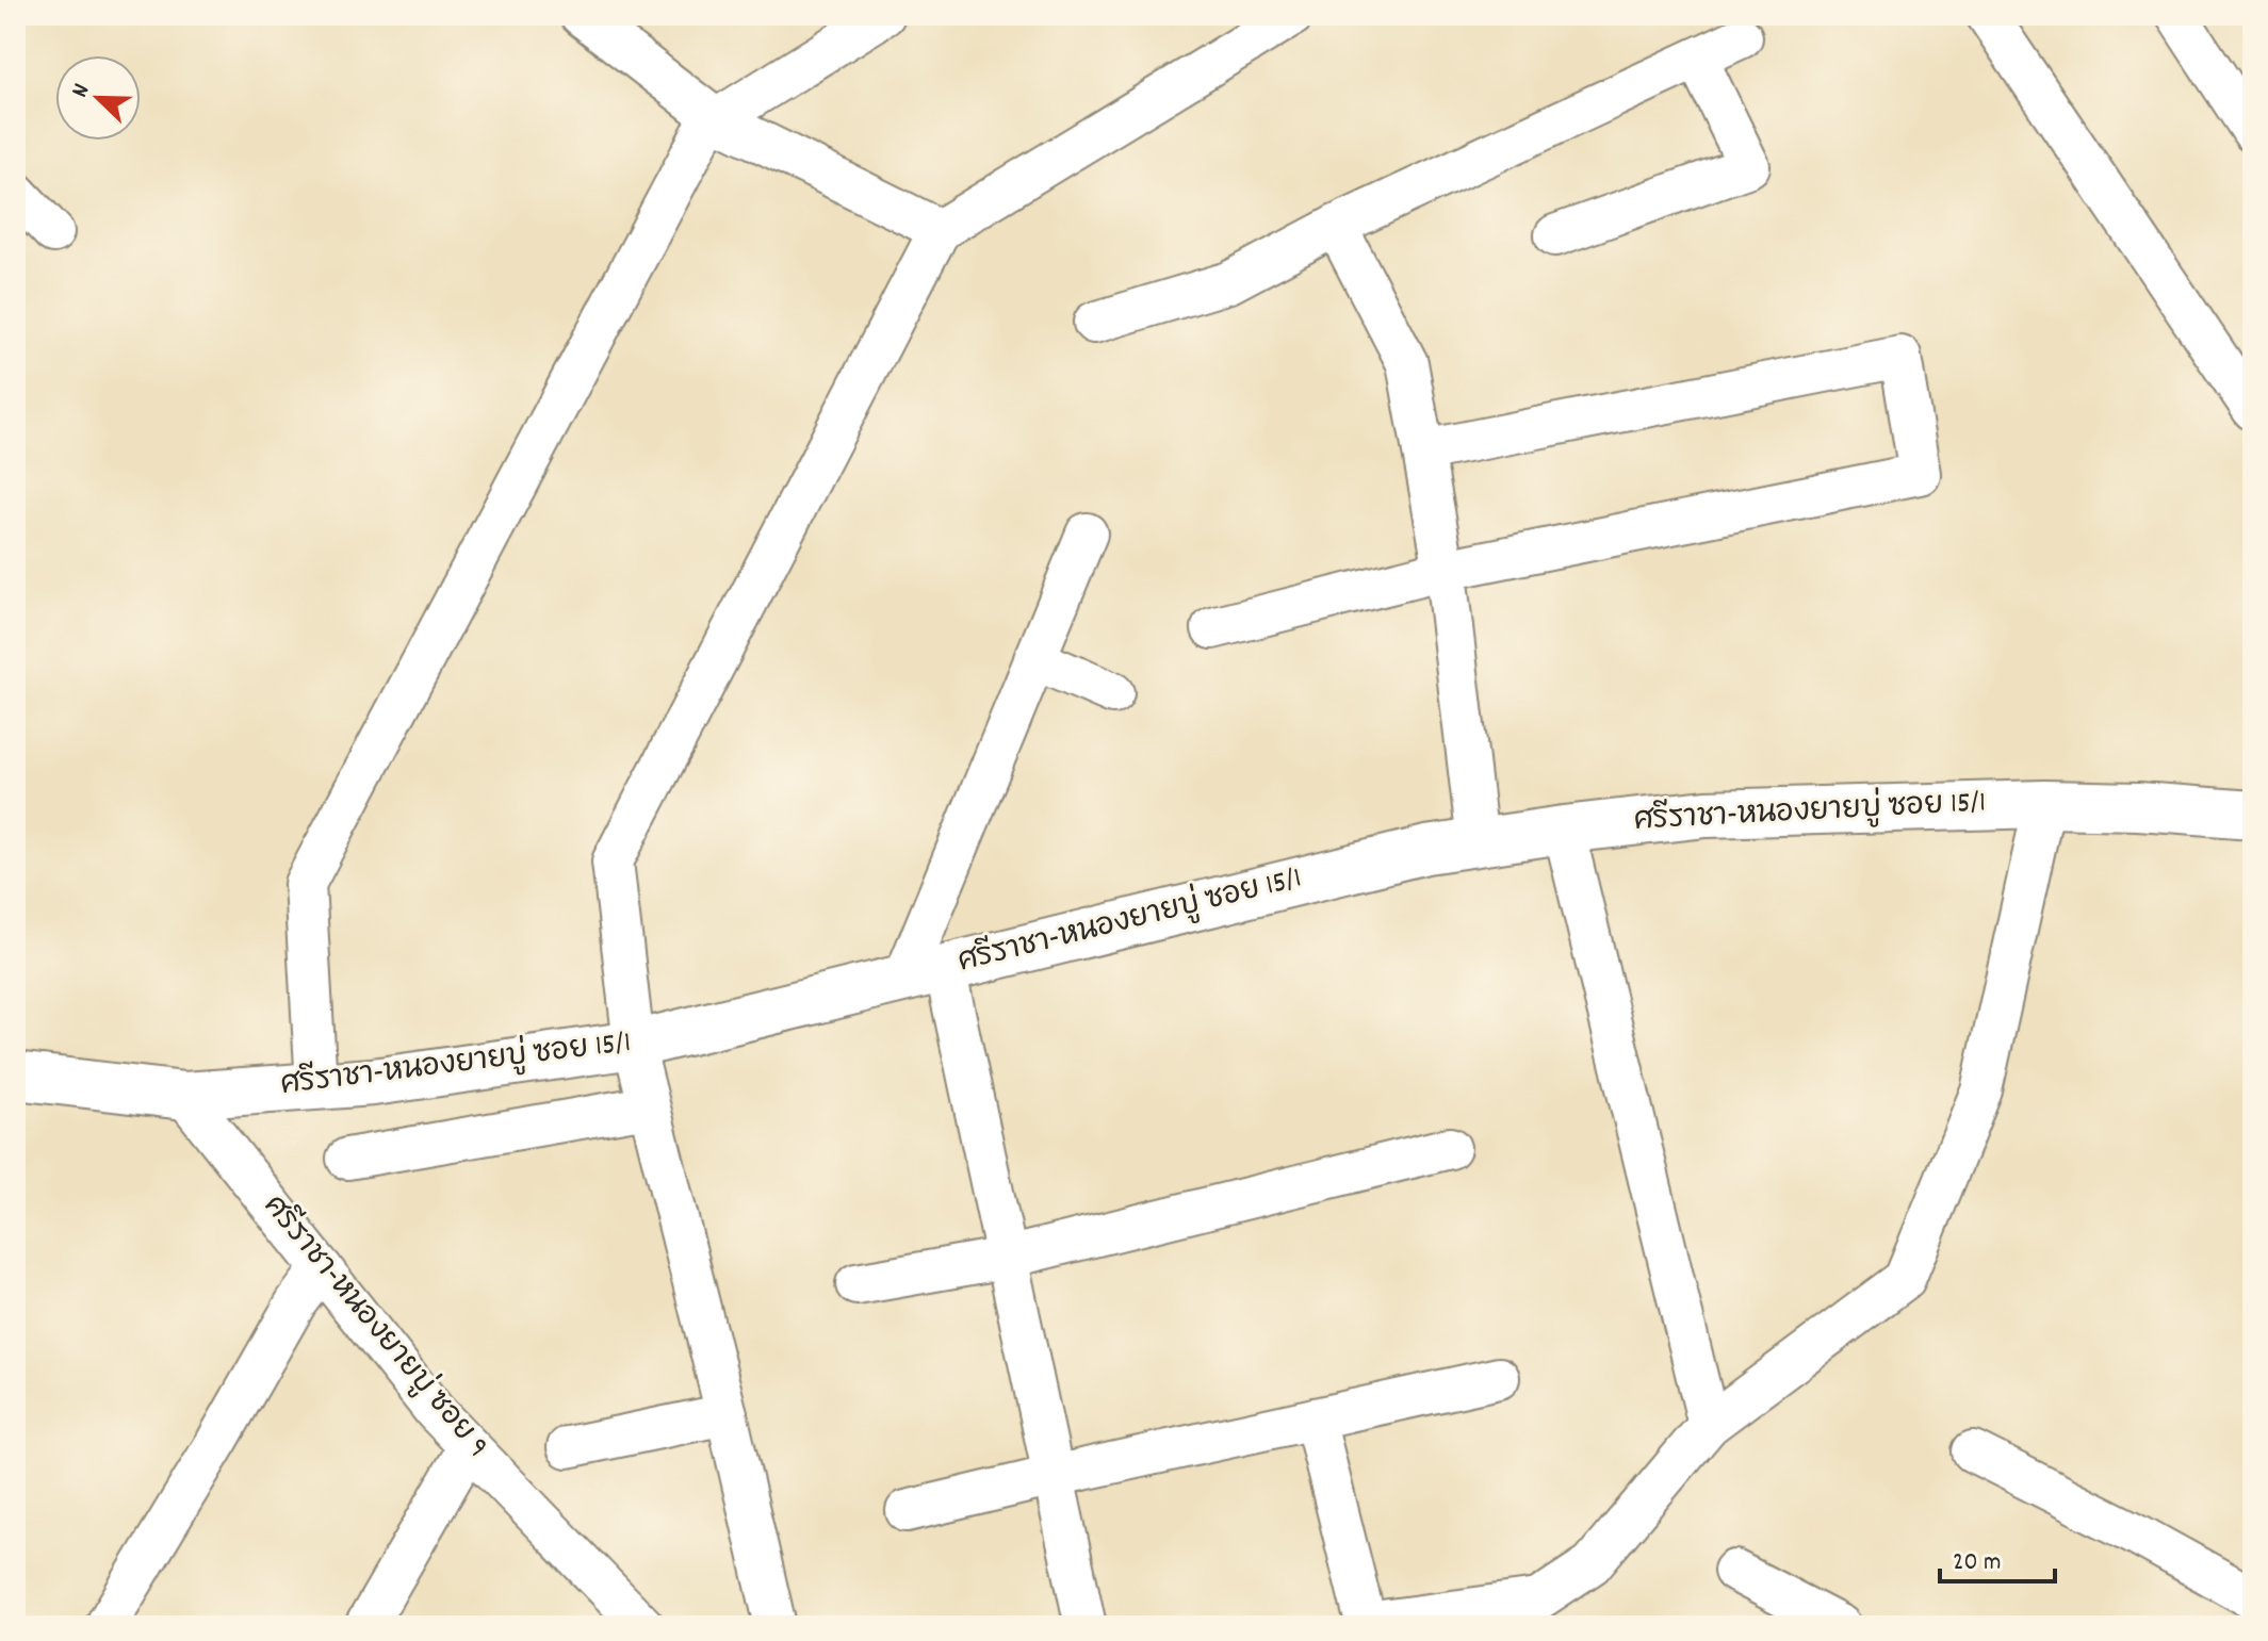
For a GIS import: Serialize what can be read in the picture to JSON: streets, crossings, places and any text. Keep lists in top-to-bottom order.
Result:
{
  "streets": {
    "street": ["ศรีราชา-หนองยายบู่ ซอย 15/1", "ศรีราชา-หนองยายบู่ ซอย 9"]
  },
  "crossings": [
    ["ศรีราชา-หนองยายบู่ ซอย 15/1", "ศรีราชา-หนองยายบู่ ซอย 9"]
  ],
  "scale_bar": "20 m",
  "north": "top left"
}
